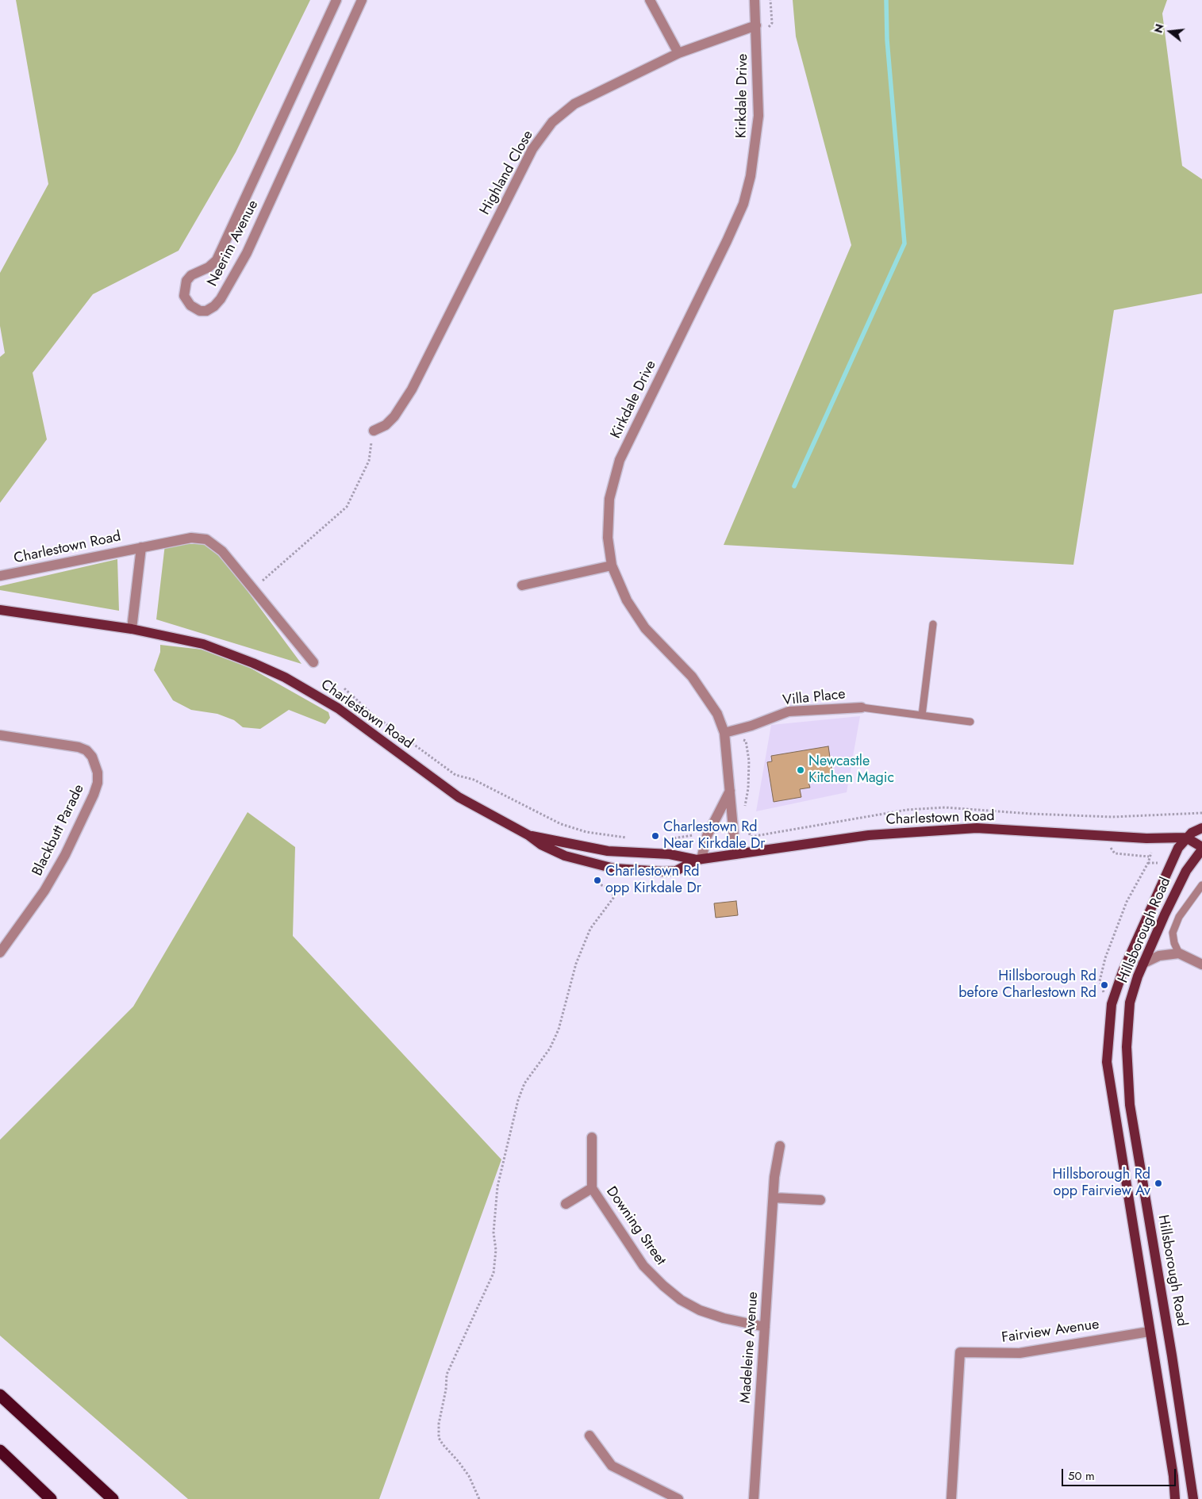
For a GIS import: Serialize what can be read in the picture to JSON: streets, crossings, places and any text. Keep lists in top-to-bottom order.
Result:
{
  "streets": {
    "main road": ["Charlestown Road", "Hillsborough Road"],
    "street": [
      "Kirkdale Drive",
      "Highland Close",
      "Neerim Avenue",
      "Villa Place",
      "Blackbutt Parade",
      "Downing Street",
      "Fairview Avenue",
      "Madeleine Avenue"
    ]
  },
  "crossings": [
    ["Kirkdale Drive", "Highland Close"],
    ["Kirkdale Drive", "Charlestown Road"],
    ["Kirkdale Drive", "Villa Place"],
    ["Charlestown Road", "Hillsborough Road"],
    ["Hillsborough Road", "Fairview Avenue"],
    ["Downing Street", "Madeleine Avenue"]
  ],
  "places": [
    "Newcastle Kitchen Magic",
    "Charlestown Rd Near Kirkdale Dr",
    "Charlestown Rd opp Kirkdale Dr",
    "Hillsborough Rd before Charlestown Rd",
    "Hillsborough Rd opp Fairview Av"
  ],
  "scale_bar": "50 m",
  "north": "left"
}
